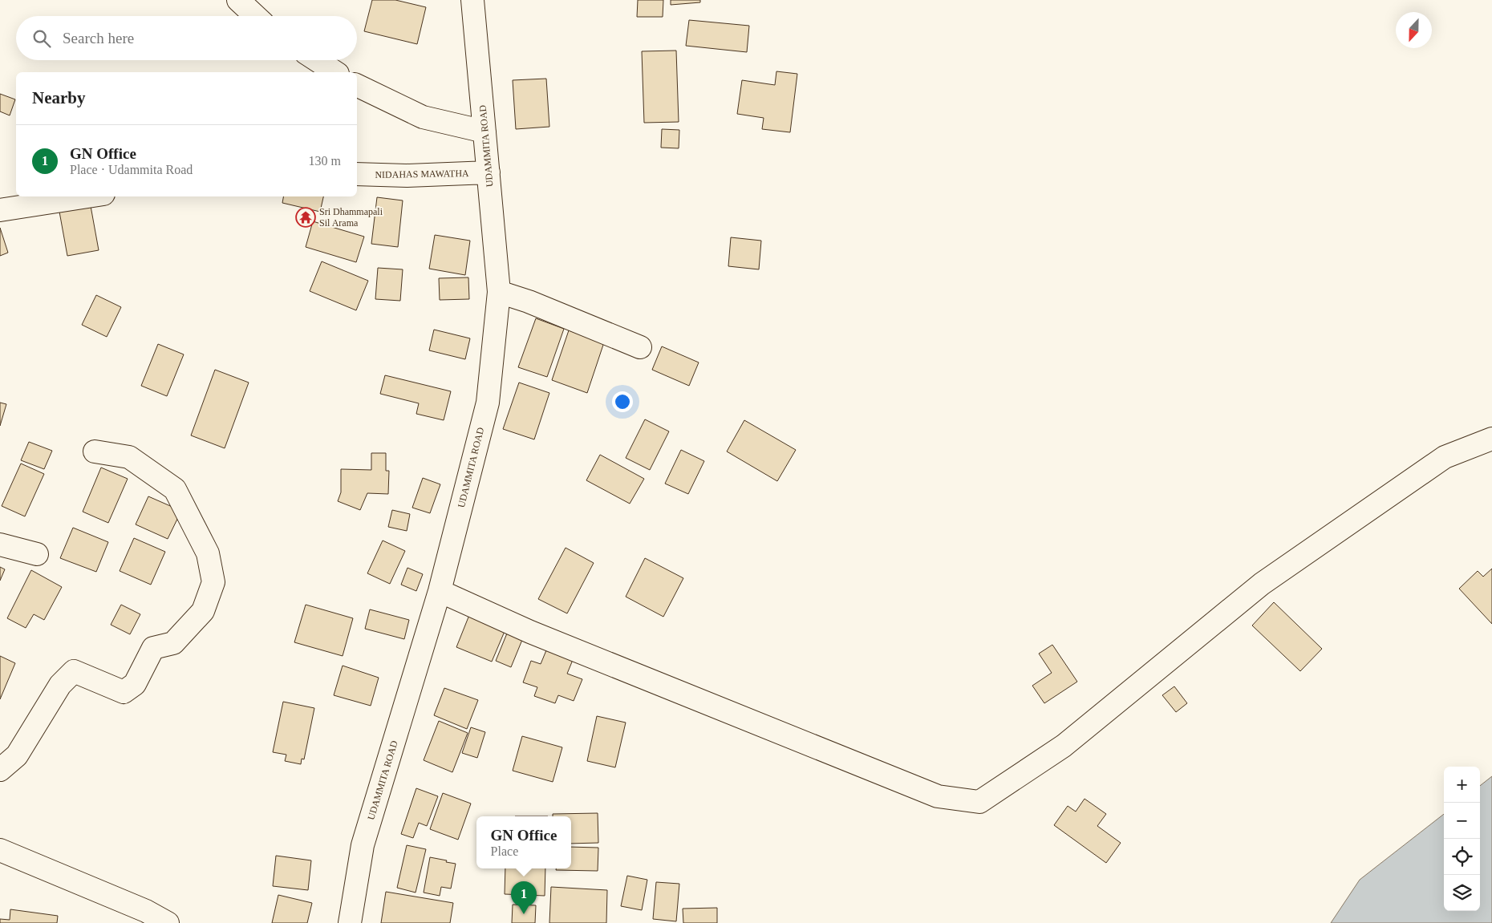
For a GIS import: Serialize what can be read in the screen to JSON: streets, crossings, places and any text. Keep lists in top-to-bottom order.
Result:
{
  "streets": {
    "street": ["UDAMMITA ROAD", "NIDAHAS MAWATHA"]
  },
  "crossings": [
    ["UDAMMITA ROAD", "NIDAHAS MAWATHA"]
  ],
  "places": {
    "temple": ["Sri Dhammapali Sil Arama"]
  },
  "north": "bottom",
  "page": {
    "search": "Search here",
    "heading": "Nearby",
    "list": [
      {
        "mark": "1",
        "name": "GN Office",
        "note": "Place · Udammita Road",
        "value": "130 m"
      }
    ],
    "map_buttons": ["+", "−"],
    "popup": ["GN Office", "Place"],
    "pins": "1"
  }
}
